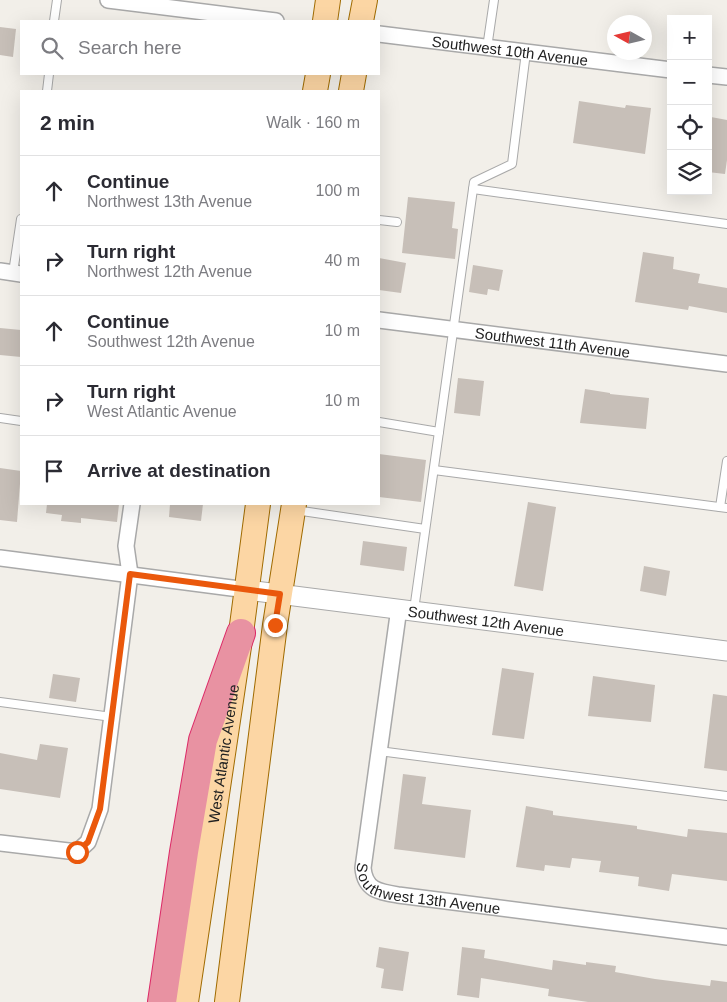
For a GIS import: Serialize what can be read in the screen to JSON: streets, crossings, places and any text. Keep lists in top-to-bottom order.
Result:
{
  "streets": {
    "main road": ["West Atlantic Avenue"],
    "street": [
      "Southwest 10th Avenue",
      "Southwest 11th Avenue",
      "Southwest 12th Avenue",
      "Southwest 13th Avenue"
    ]
  },
  "crossings": [
    ["Southwest 12th Avenue", "West Atlantic Avenue"],
    ["Southwest 12th Avenue", "Southwest 13th Avenue"]
  ],
  "north": "left",
  "page": {
    "map_buttons": ["+", "−"],
    "search": "Search here",
    "heading": ["2 min", "Walk · 160 m"],
    "list": [
      ["Continue", "Northwest 13th Avenue", "100 m"],
      ["Turn right", "Northwest 12th Avenue", "40 m"],
      ["Continue", "Southwest 12th Avenue", "10 m"],
      ["Turn right", "West Atlantic Avenue", "10 m"],
      "Arrive at destination"
    ]
  }
}
